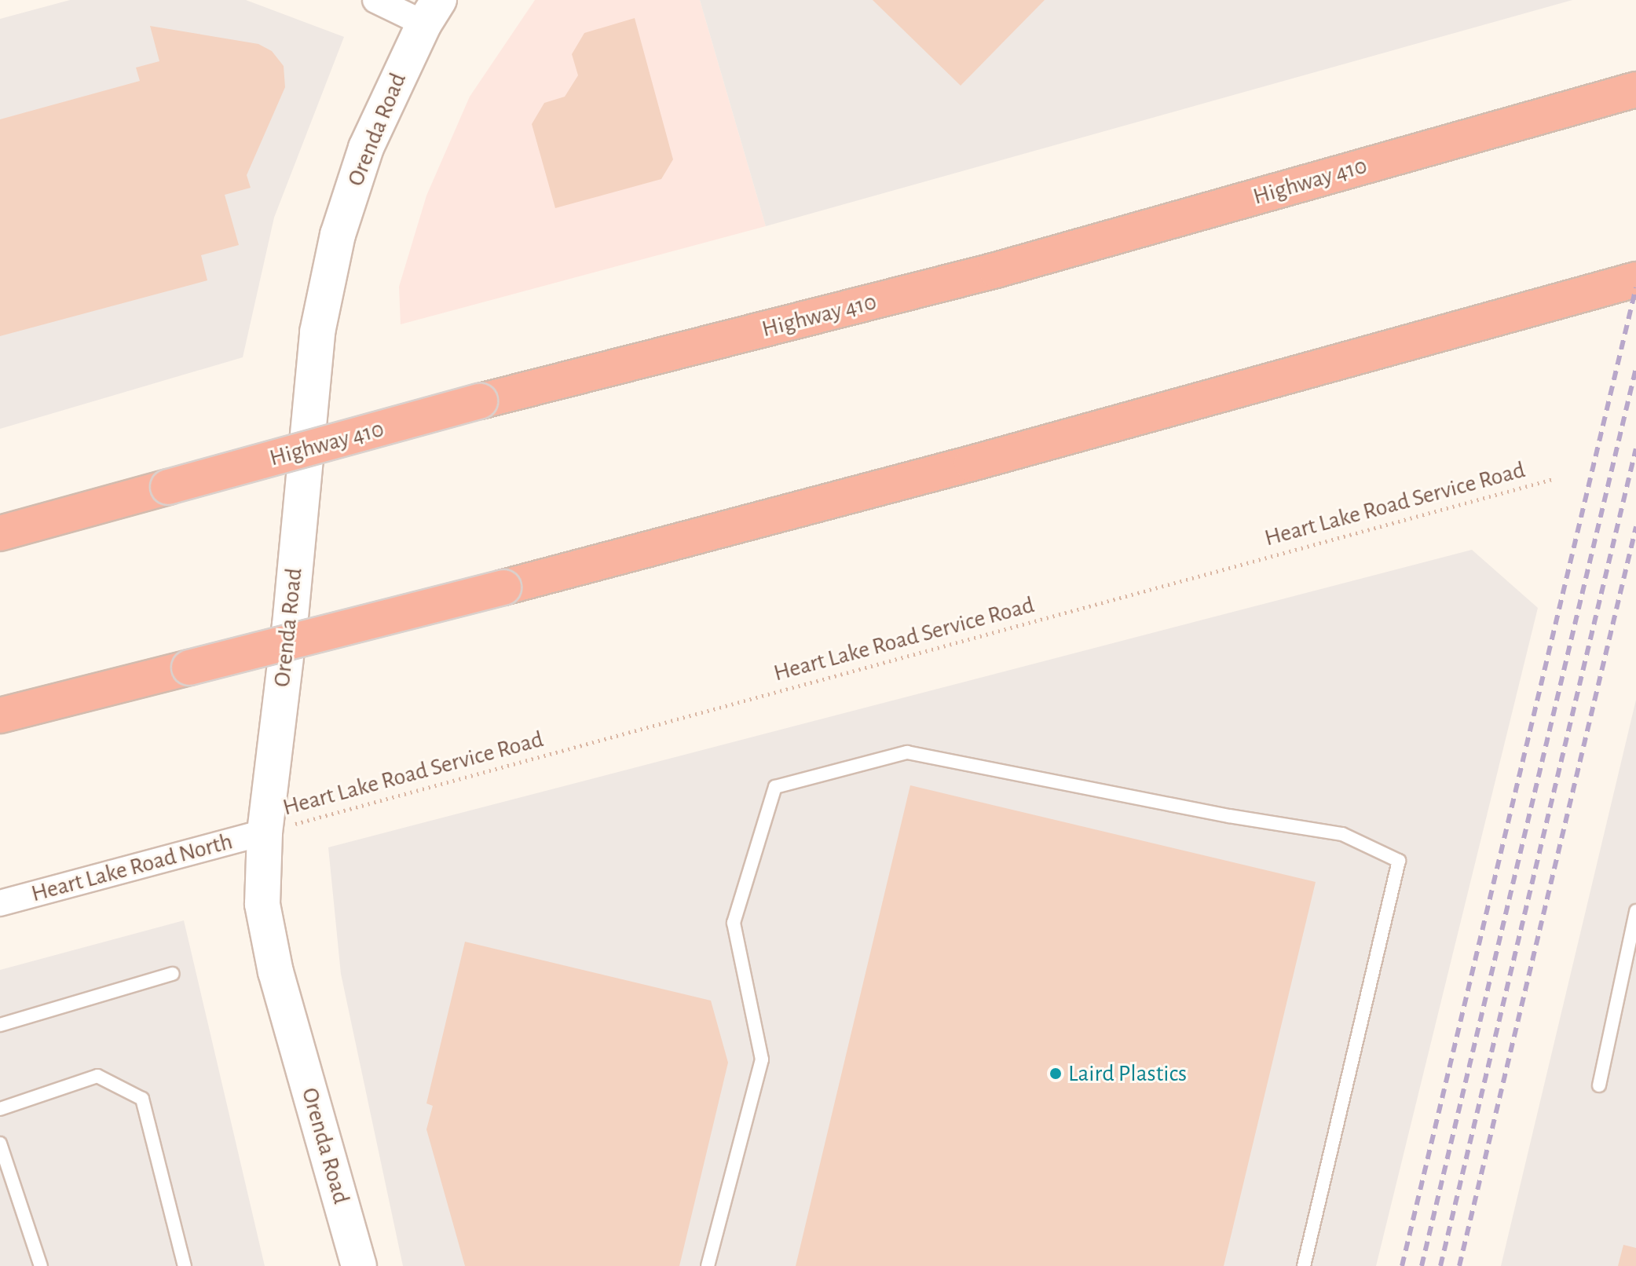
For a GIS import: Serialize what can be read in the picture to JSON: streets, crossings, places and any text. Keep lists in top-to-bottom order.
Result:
{
  "streets": {
    "highway": ["Highway 410"],
    "street": ["Orenda Road", "Heart Lake Road North"],
    "path": ["Heart Lake Road Service Road"]
  },
  "crossings": [
    ["Orenda Road", "Heart Lake Road Service Road"],
    ["Orenda Road", "Heart Lake Road North"],
    ["Heart Lake Road Service Road", "Heart Lake Road North"]
  ],
  "places": ["Laird Plastics"]
}
